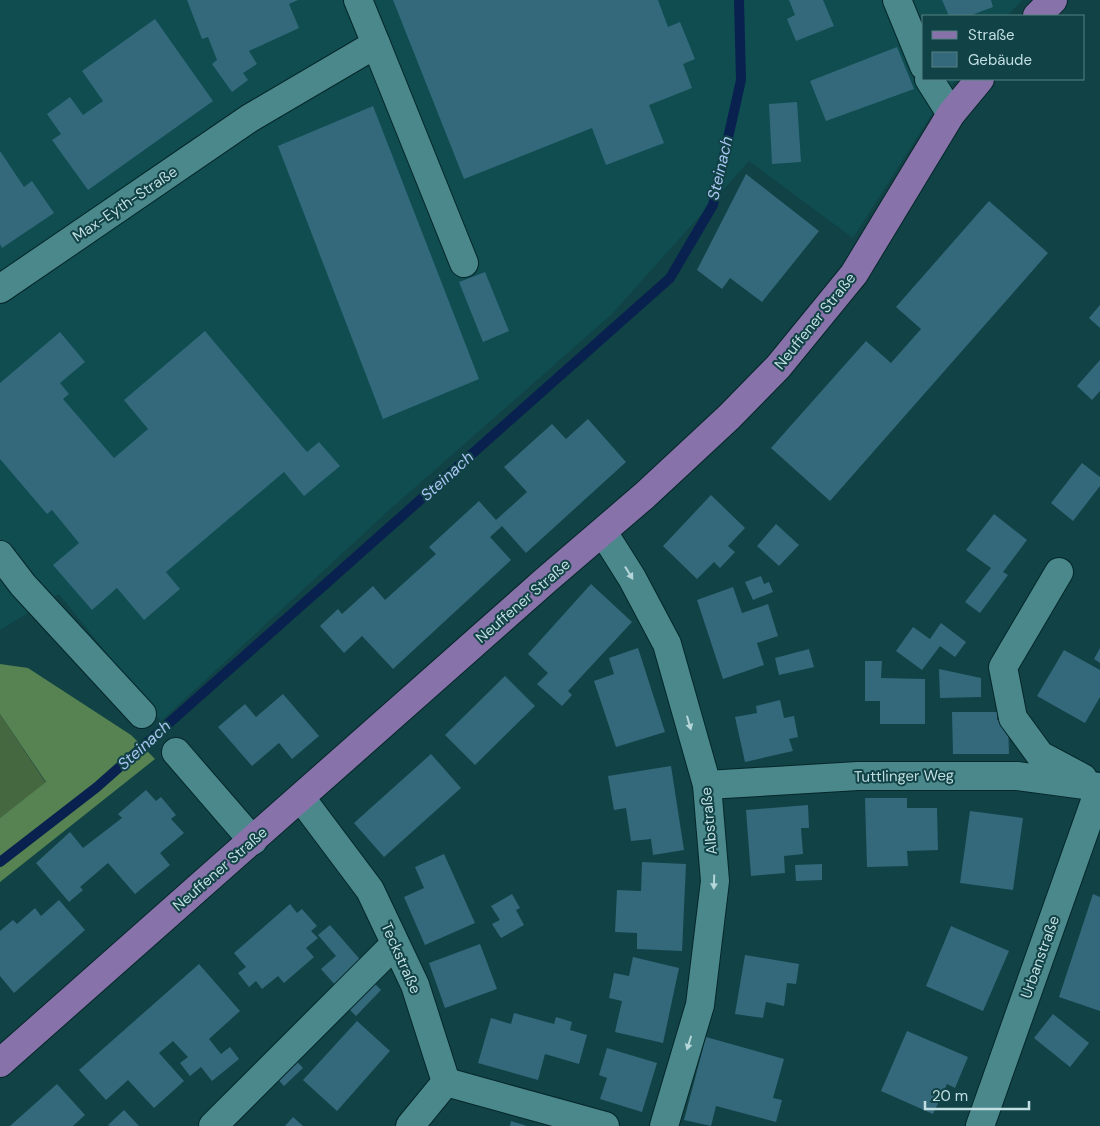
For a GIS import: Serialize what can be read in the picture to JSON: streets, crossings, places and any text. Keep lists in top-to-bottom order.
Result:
{
  "streets": {
    "main road": ["Neuffener Straße"],
    "street": [
      "Max-Eyth-Straße",
      "Tuttlinger Weg",
      "Albstraße",
      "Urbanstraße",
      "Teckstraße"
    ]
  },
  "crossings": [
    ["Neuffener Straße", "Albstraße"],
    ["Neuffener Straße", "Teckstraße"],
    ["Tuttlinger Weg", "Albstraße"],
    ["Tuttlinger Weg", "Urbanstraße"]
  ],
  "one_way": ["Albstraße"],
  "water": ["Steinach"],
  "legend": ["Straße", "Gebäude"],
  "scale_bar": "20 m"
}
